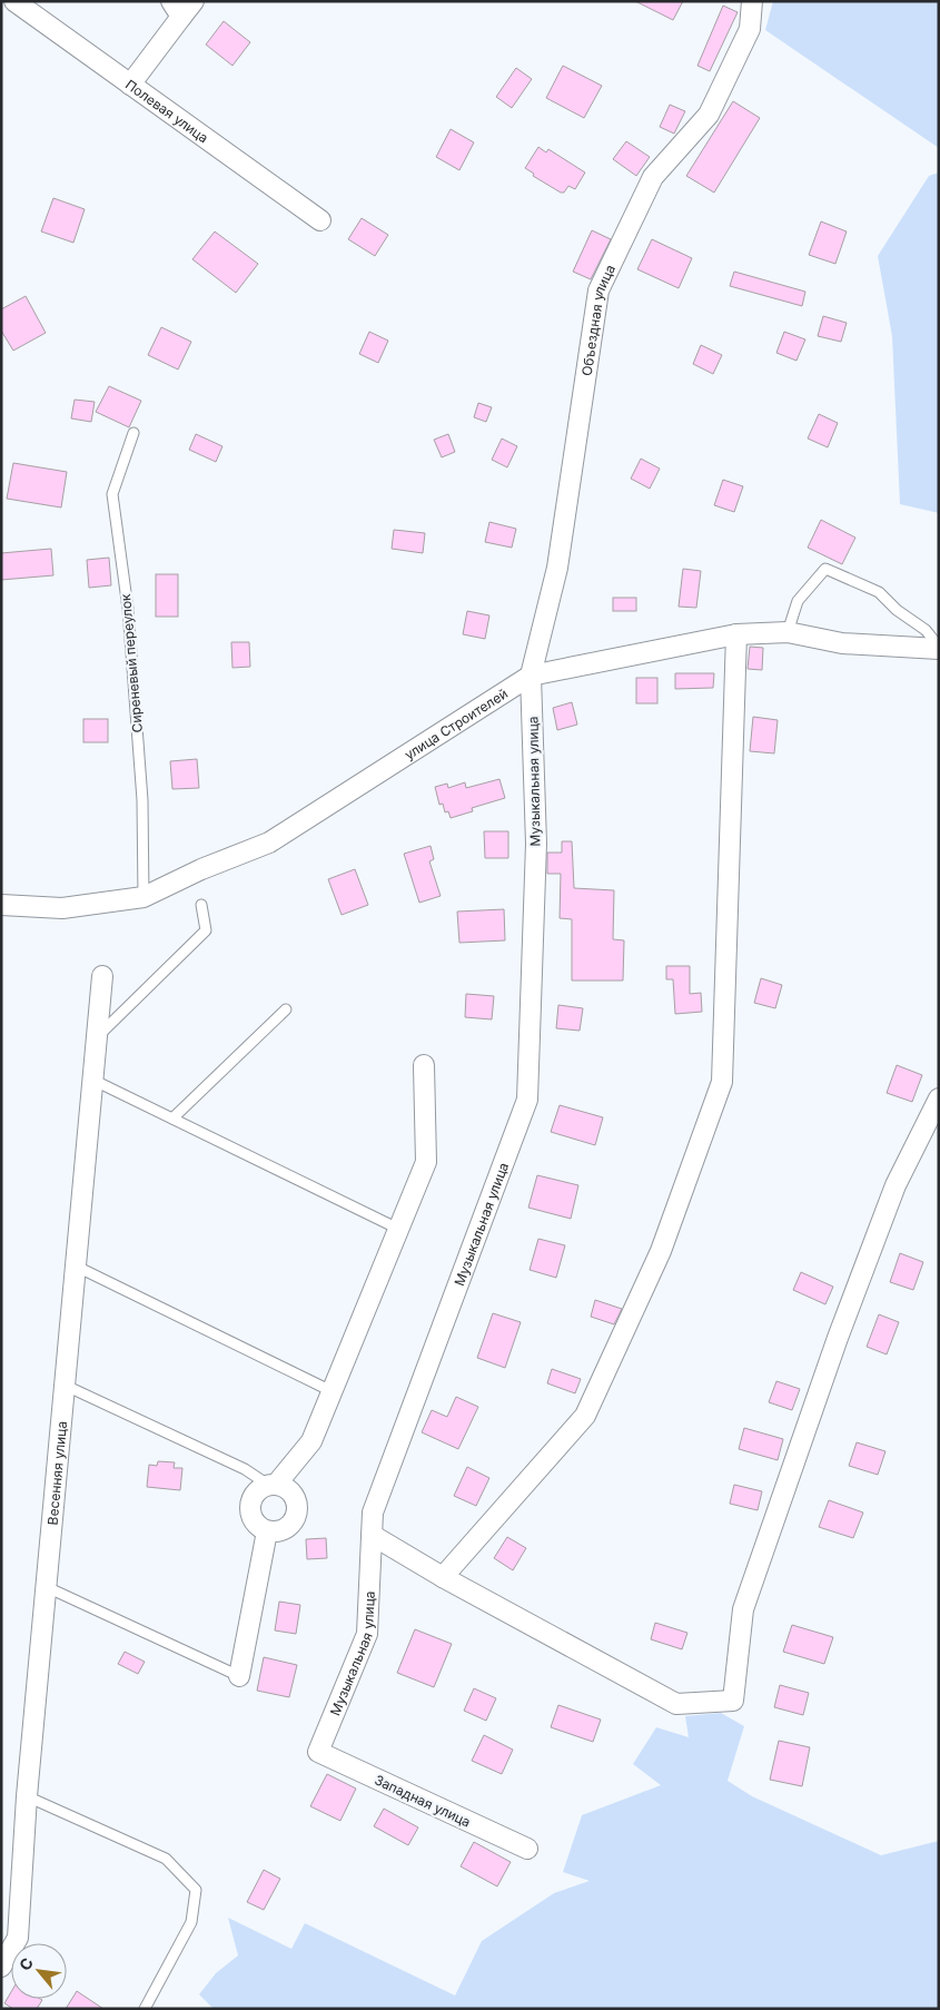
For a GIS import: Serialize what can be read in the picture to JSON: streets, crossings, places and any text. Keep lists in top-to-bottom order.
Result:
{
  "streets": {
    "street": [
      "Полевая улица",
      "Объездная улица",
      "улица Строителей",
      "Музыкальная улица",
      "Весенняя улица",
      "Западная улица"
    ],
    "lane": ["Сиреневый переулок"]
  },
  "crossings": [
    ["Объездная улица", "улица Строителей"],
    ["Объездная улица", "Музыкальная улица"],
    ["Сиреневый переулок", "улица Строителей"],
    ["улица Строителей", "Музыкальная улица"],
    ["Музыкальная улица", "Западная улица"]
  ],
  "north": "top left"
}
